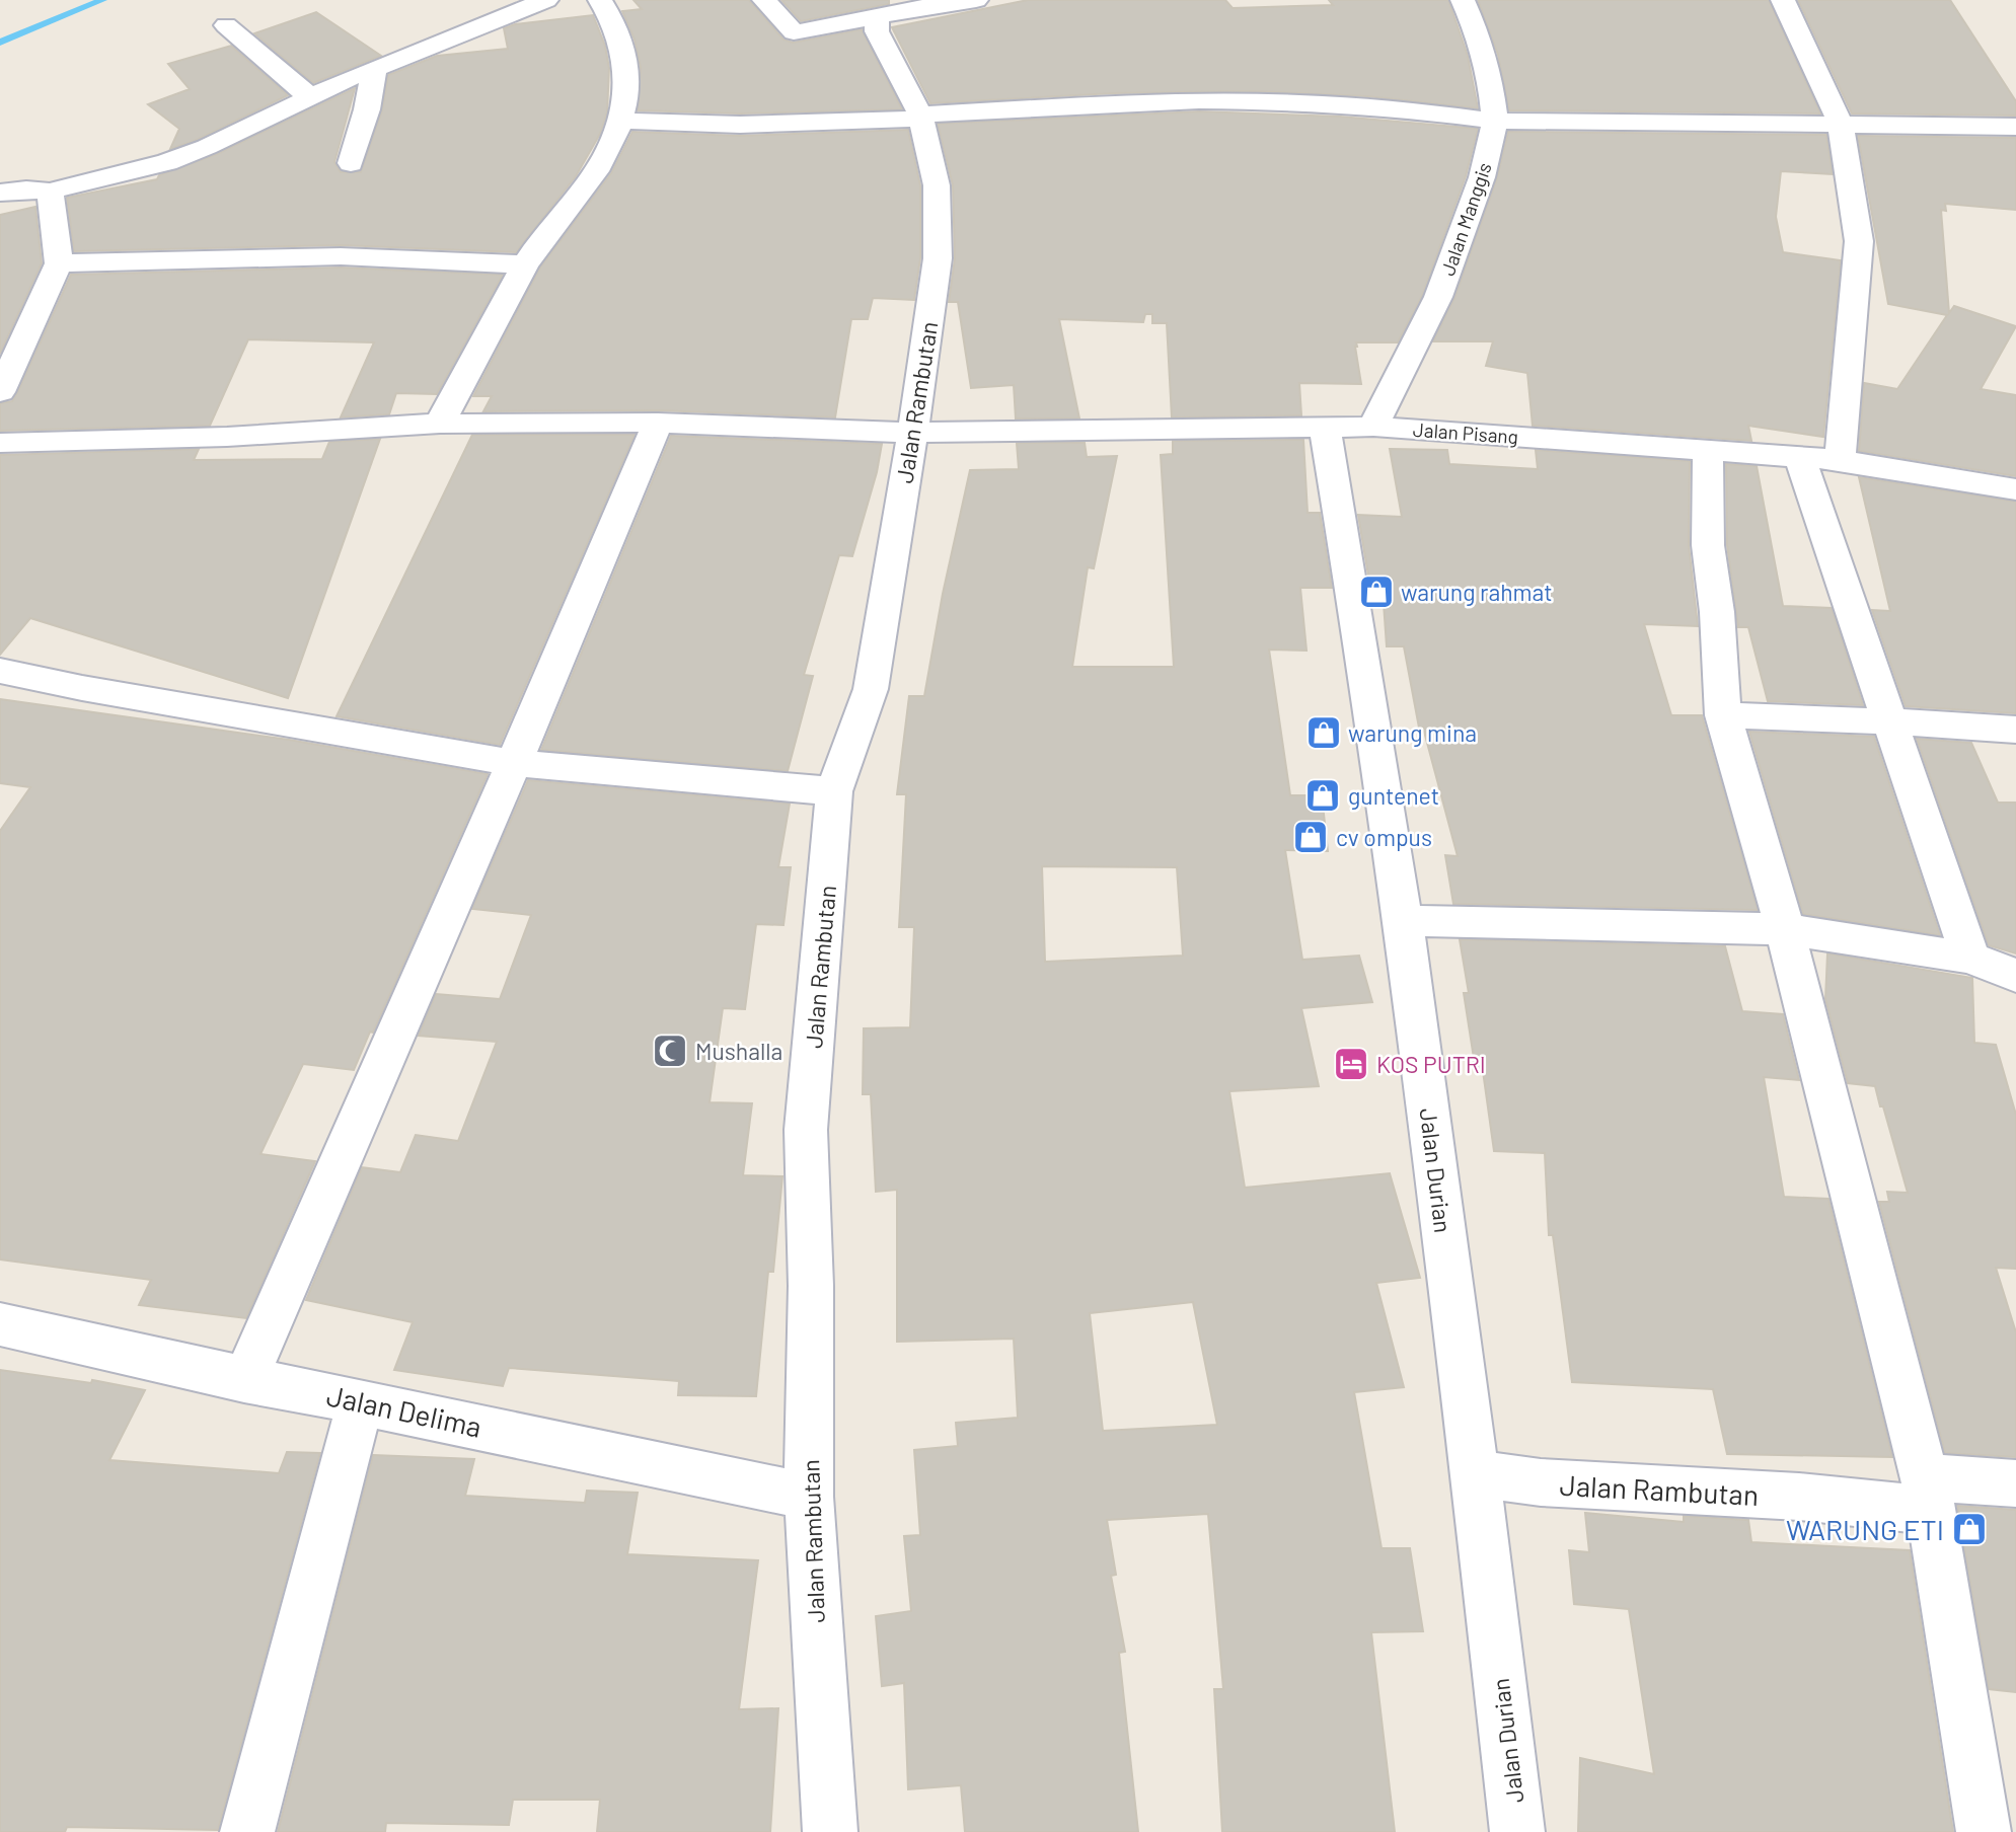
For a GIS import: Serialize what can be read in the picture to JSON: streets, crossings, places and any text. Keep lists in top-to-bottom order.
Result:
{
  "streets": {
    "street": [
      "Jalan Manggis",
      "Jalan Rambutan",
      "Jalan Pisang",
      "Jalan Durian",
      "Jalan Delima"
    ]
  },
  "crossings": [
    ["Jalan Manggis", "Jalan Pisang"],
    ["Jalan Rambutan", "Jalan Pisang"],
    ["Jalan Rambutan", "Jalan Durian"],
    ["Jalan Rambutan", "Jalan Delima"],
    ["Jalan Pisang", "Jalan Durian"]
  ],
  "places": {
    "shop": [
      "warung rahmat",
      "warung mina",
      "guntenet",
      "cv ompus",
      "WARUNG ETI"
    ],
    "mosque": ["Mushalla"],
    "hotel": ["KOS PUTRI"]
  }
}
